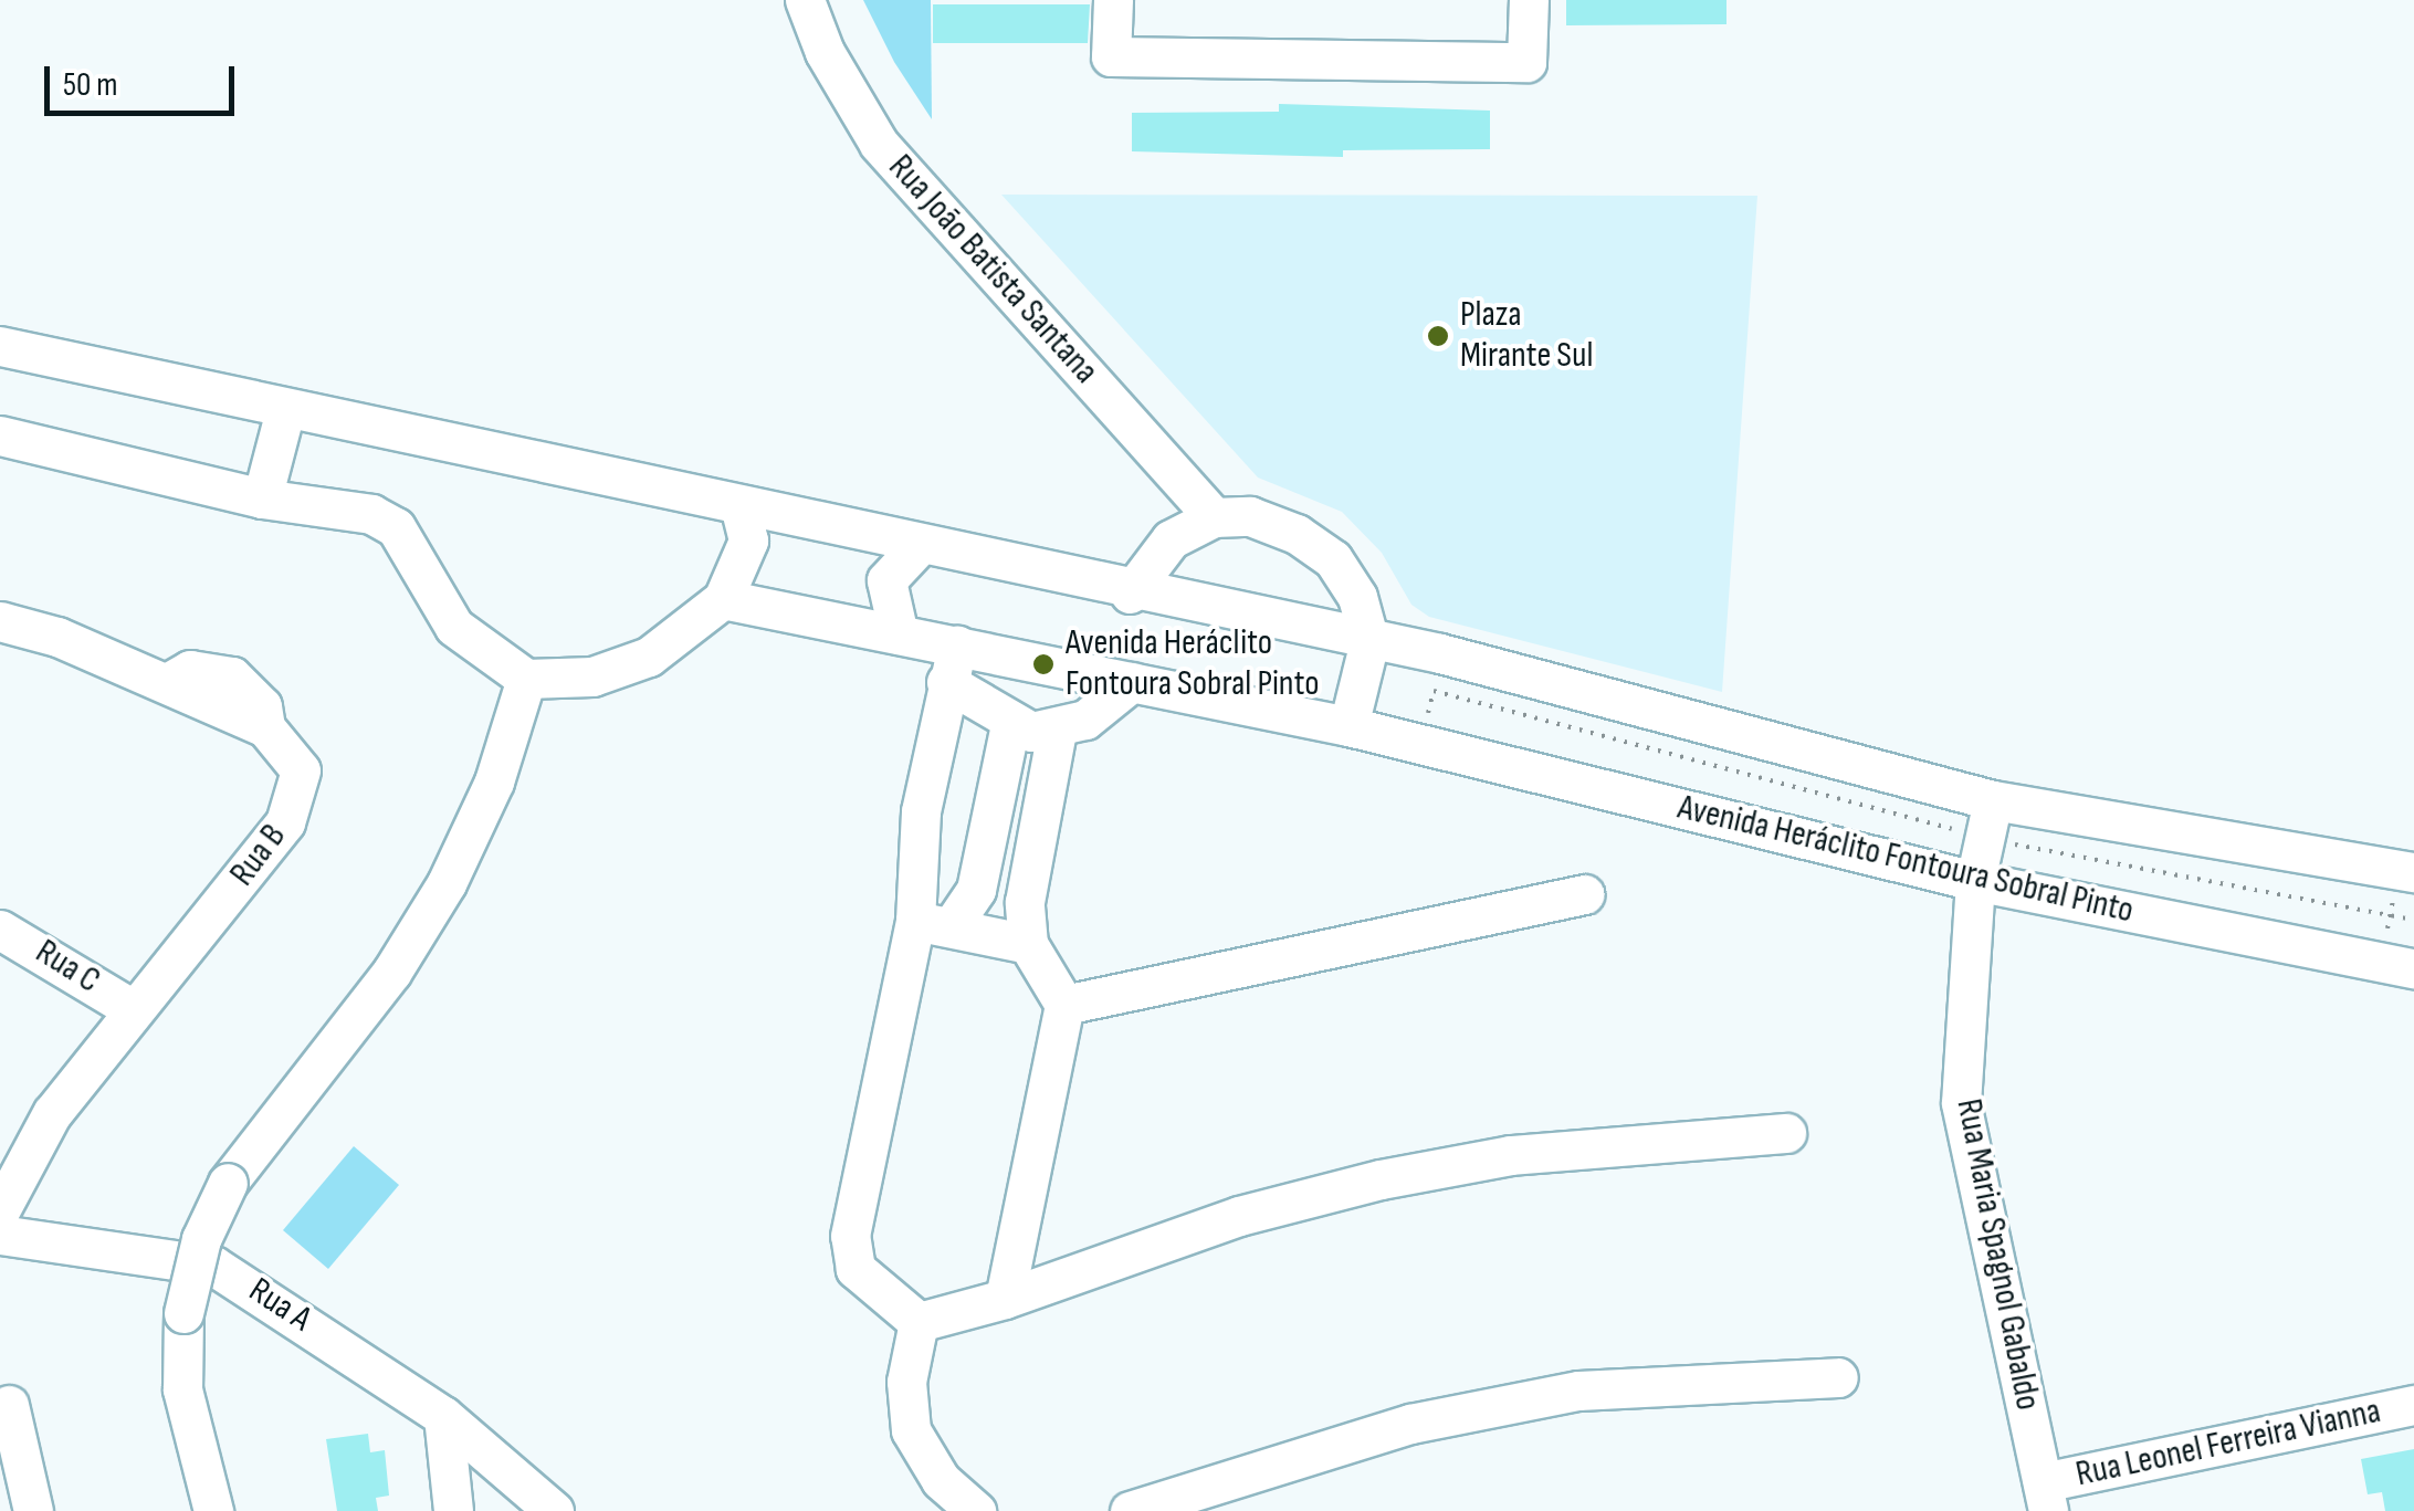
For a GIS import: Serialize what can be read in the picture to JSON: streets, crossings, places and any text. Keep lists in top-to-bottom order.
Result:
{
  "streets": {
    "street": [
      "Rua João Batista Santana",
      "Rua B",
      "Avenida Heráclito Fontoura Sobral Pinto",
      "Rua C",
      "Rua Maria Spagnol Gabaldo",
      "Rua A",
      "Rua Leonel Ferreira Vianna"
    ]
  },
  "crossings": [
    ["Rua B", "Rua C"],
    ["Avenida Heráclito Fontoura Sobral Pinto", "Rua Maria Spagnol Gabaldo"],
    ["Rua Maria Spagnol Gabaldo", "Rua Leonel Ferreira Vianna"]
  ],
  "places": ["Plaza Mirante Sul", "Avenida Heráclito Fontoura Sobral Pinto"],
  "scale_bar": "50 m"
}
